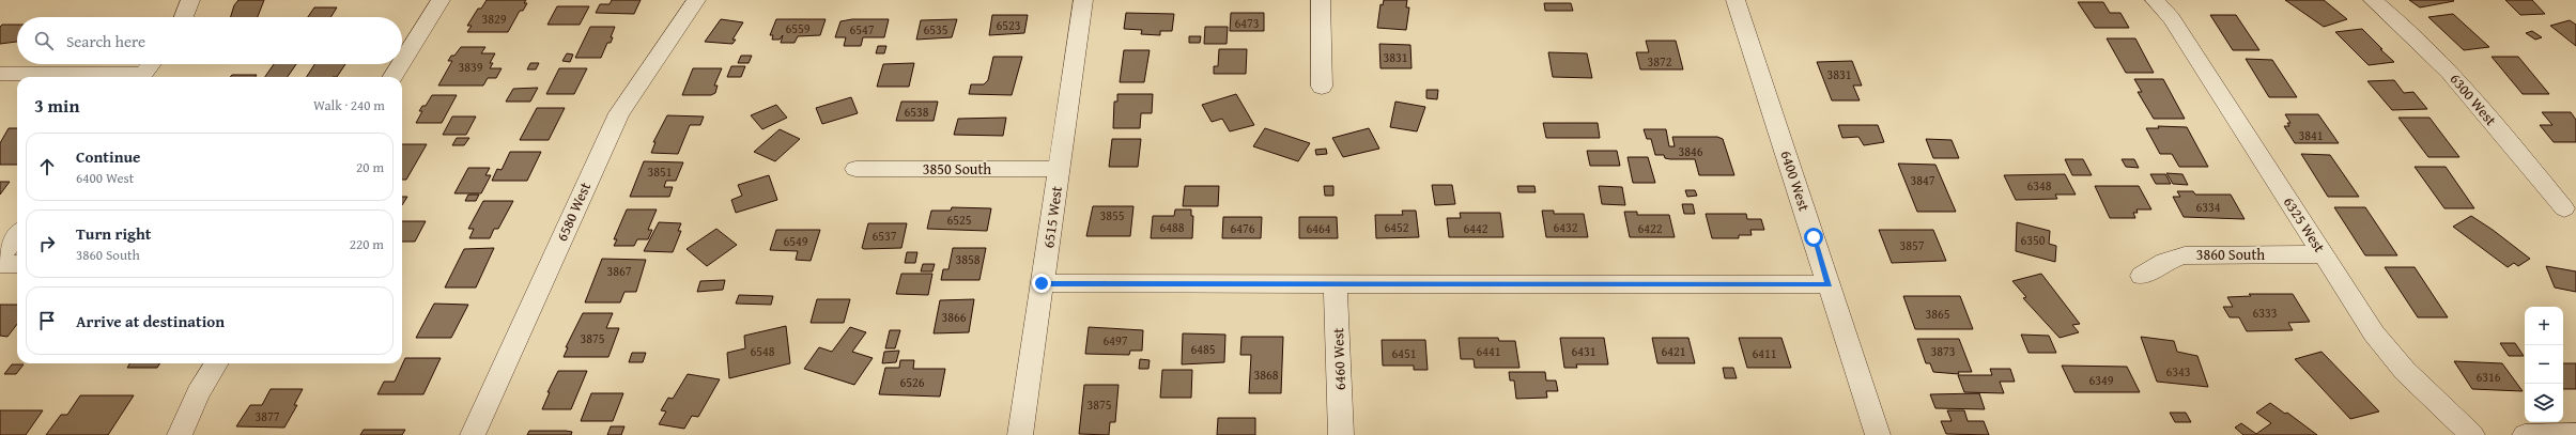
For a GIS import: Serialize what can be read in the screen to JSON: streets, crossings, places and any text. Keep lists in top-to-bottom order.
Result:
{
  "streets": {
    "street": [
      "6300 West",
      "3850 South",
      "6400 West",
      "6580 West",
      "6515 West",
      "6325 West",
      "3860 South",
      "6460 West"
    ]
  },
  "crossings": [
    ["3850 South", "6515 West"],
    ["6325 West", "3860 South"]
  ],
  "house_numbers": [
    "3829",
    "6473",
    "6523",
    "6559",
    "6547",
    "6535",
    "3831",
    "3872",
    "3839",
    "3831",
    "6538",
    "3841",
    "3846",
    "3851",
    "3847",
    "6348",
    "6334",
    "3855",
    "6525",
    "6488",
    "6452",
    "6432",
    "6476",
    "6464",
    "6442",
    "6422",
    "6537",
    "6350",
    "6549",
    "3857",
    "3858",
    "3867",
    "6333",
    "3865",
    "3866",
    "3875",
    "6497",
    "6485",
    "6548",
    "6441",
    "6431",
    "6421",
    "3873",
    "6451",
    "6411",
    "6343",
    "3868",
    "6316",
    "6349",
    "6526",
    "3875",
    "3877"
  ],
  "page": {
    "search": "Search here",
    "heading": ["3 min", "Walk · 240 m"],
    "list": [
      ["Continue", "6400 West", "20 m"],
      ["Turn right", "3860 South", "220 m"],
      "Arrive at destination"
    ],
    "map_buttons": ["+", "−"]
  }
}
